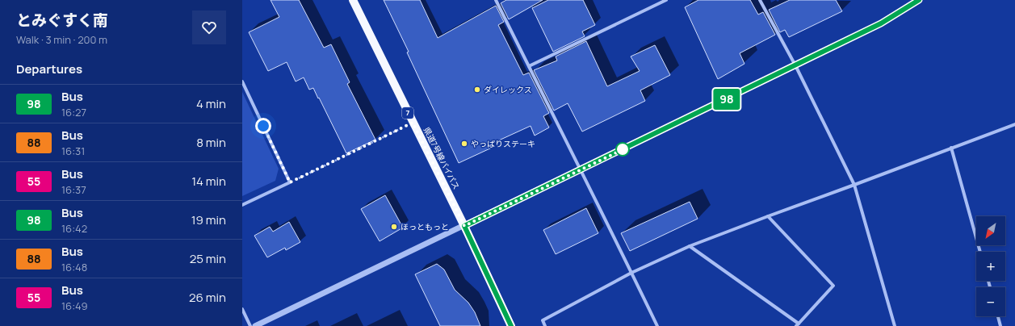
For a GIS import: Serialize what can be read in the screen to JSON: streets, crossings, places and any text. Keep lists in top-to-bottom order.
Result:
{
  "streets": {
    "main road": ["7", "県道7号線バイパス"]
  },
  "places": ["ダイレックス", "やっぱりステーキ", "ほっともっと"],
  "lines": ["bus line 98"],
  "north": "bottom left",
  "page": {
    "heading": [
      ["とみぐすく南", "Walk · 3 min · 200 m"],
      "Departures"
    ],
    "on_map": "98",
    "list": [
      {
        "mark": "98",
        "name": "Bus",
        "note": "16:27",
        "value": "4 min"
      },
      {
        "mark": "88",
        "name": "Bus",
        "note": "16:31",
        "value": "8 min"
      },
      {
        "mark": "55",
        "name": "Bus",
        "note": "16:37",
        "value": "14 min"
      },
      {
        "mark": "98",
        "name": "Bus",
        "note": "16:42",
        "value": "19 min"
      },
      {
        "mark": "88",
        "name": "Bus",
        "note": "16:48",
        "value": "25 min"
      },
      {
        "mark": "55",
        "name": "Bus",
        "note": "16:49",
        "value": "26 min"
      }
    ],
    "map_buttons": ["+", "−"]
  }
}
